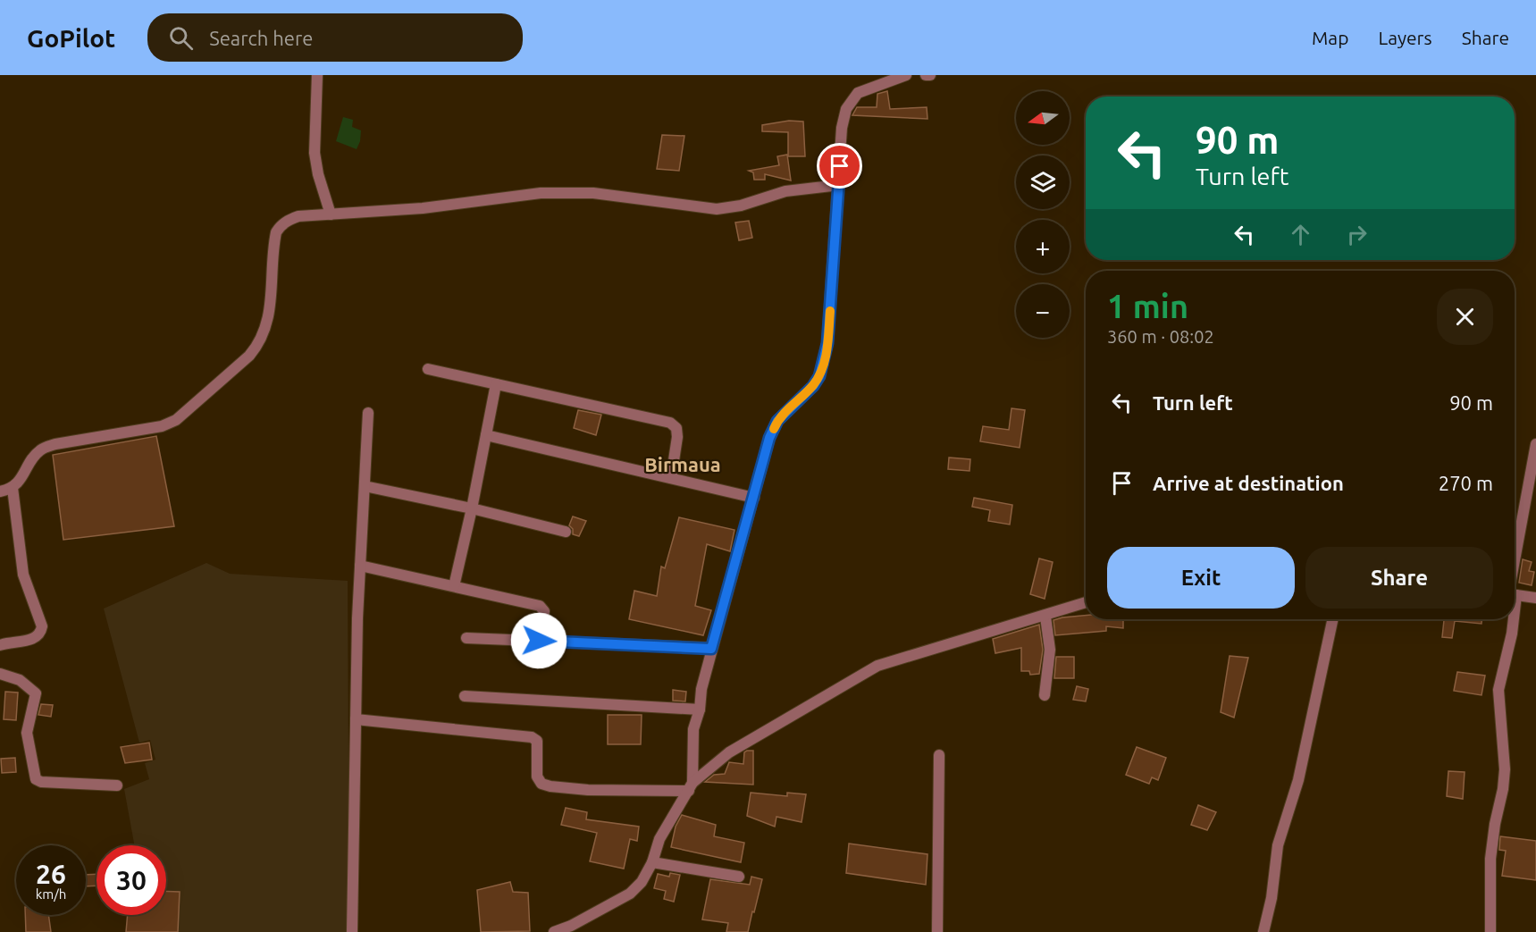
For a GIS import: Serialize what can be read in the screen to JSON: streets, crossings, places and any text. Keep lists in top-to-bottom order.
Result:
{
  "districts": ["Birmaua"],
  "north": "left",
  "page": {
    "header": "GoPilot",
    "search": "Search here",
    "nav": ["Map", "Layers", "Share"],
    "map_buttons": ["+", "−"],
    "turn": ["90 m", "Turn left"],
    "heading": ["1 min", "360 m · 08:02"],
    "list": [
      {
        "name": "Turn left",
        "value": "90 m"
      },
      {
        "name": "Arrive at destination",
        "value": "270 m"
      }
    ],
    "buttons": ["Exit", "Share"],
    "speed": "26 km/h",
    "limit": "30"
  }
}
